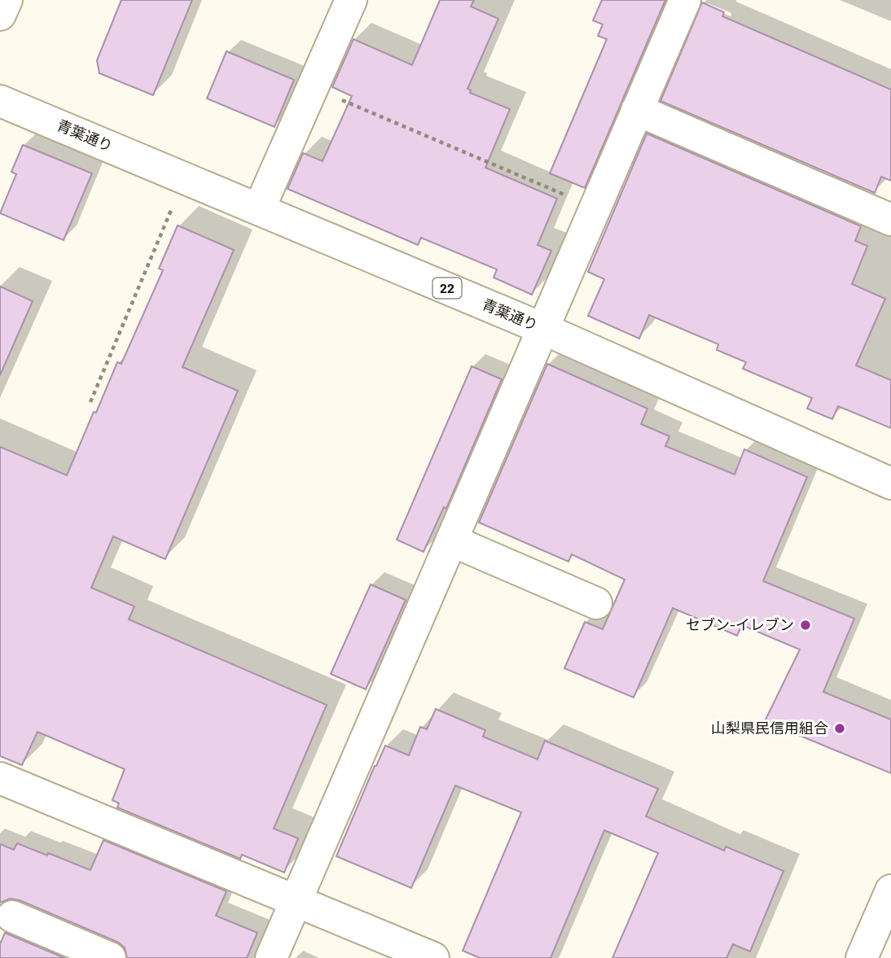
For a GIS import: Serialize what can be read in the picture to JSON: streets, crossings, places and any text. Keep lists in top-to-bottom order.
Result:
{
  "streets": {
    "street": ["青葉通り", "22"]
  },
  "places": ["セブン-イレブン", "山梨県民信用組合"]
}
